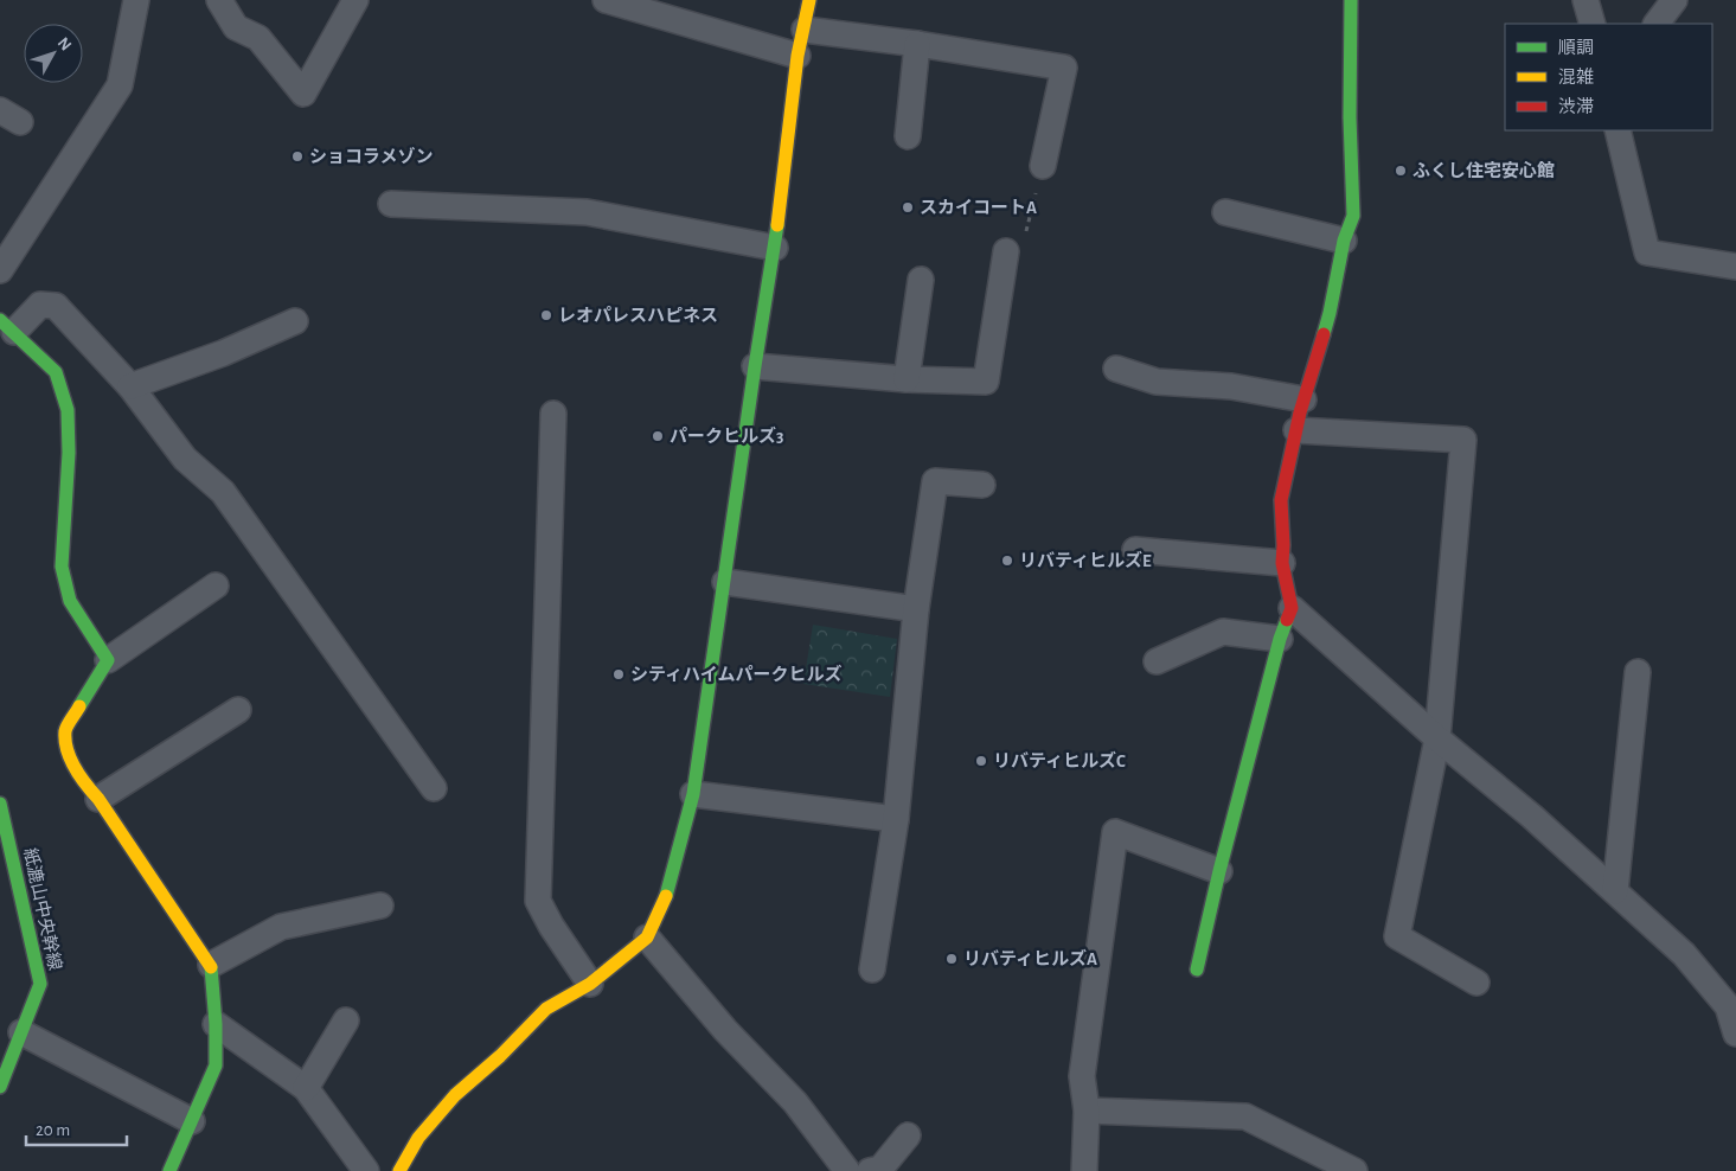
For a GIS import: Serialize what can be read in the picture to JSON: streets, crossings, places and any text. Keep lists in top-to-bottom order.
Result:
{
  "streets": {
    "street": ["紙漉山中央幹線"]
  },
  "places": [
    "ショコラメゾン",
    "ふくし住宅安心館",
    "スカイコートA",
    "レオパレスハピネス",
    "パークヒルズ3",
    "リバティヒルズE",
    "シティハイムパークヒルズ",
    "リバティヒルズC",
    "リバティヒルズA"
  ],
  "legend": ["順調", "混雑", "渋滞"],
  "scale_bar": "20 m",
  "north": "top right"
}
